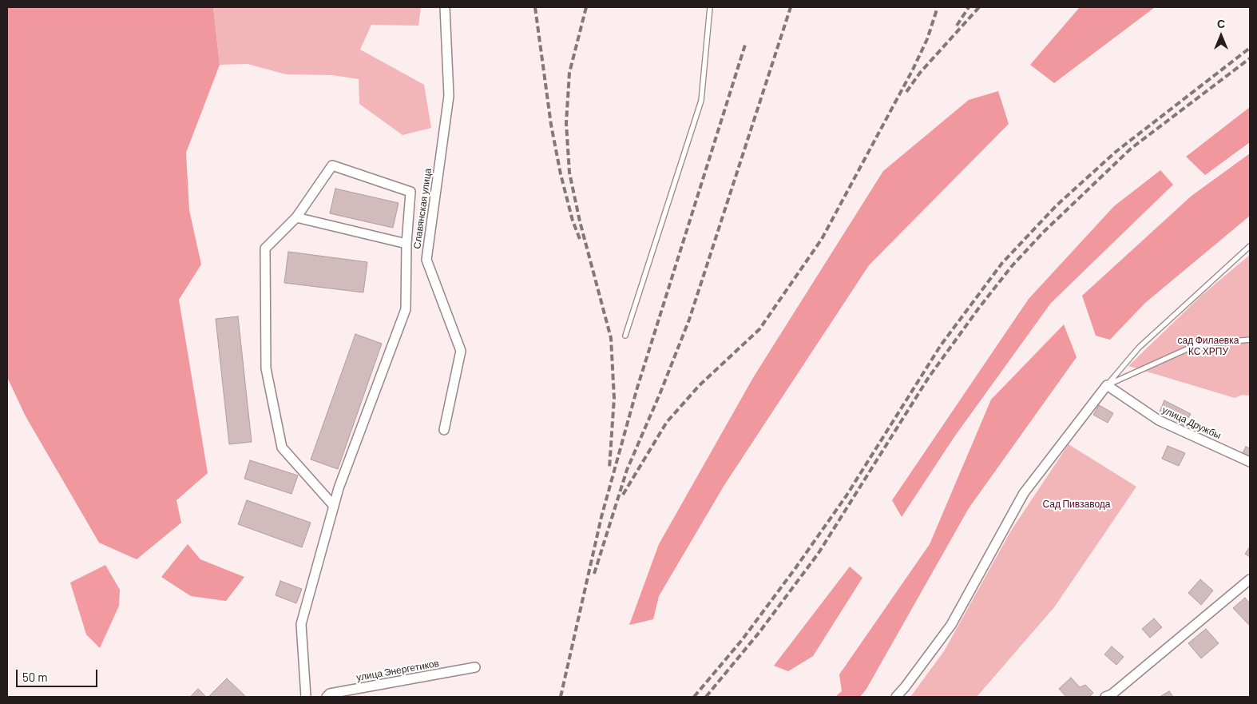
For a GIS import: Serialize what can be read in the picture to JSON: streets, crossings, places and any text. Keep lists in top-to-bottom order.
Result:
{
  "streets": {
    "street": ["Славянская улица", "улица Дружбы", "улица Энергетиков"]
  },
  "parks": ["сад Филаевка КС ХРПУ", "Сад Пивзавода"],
  "scale_bar": "50 m",
  "north": "top"
}
